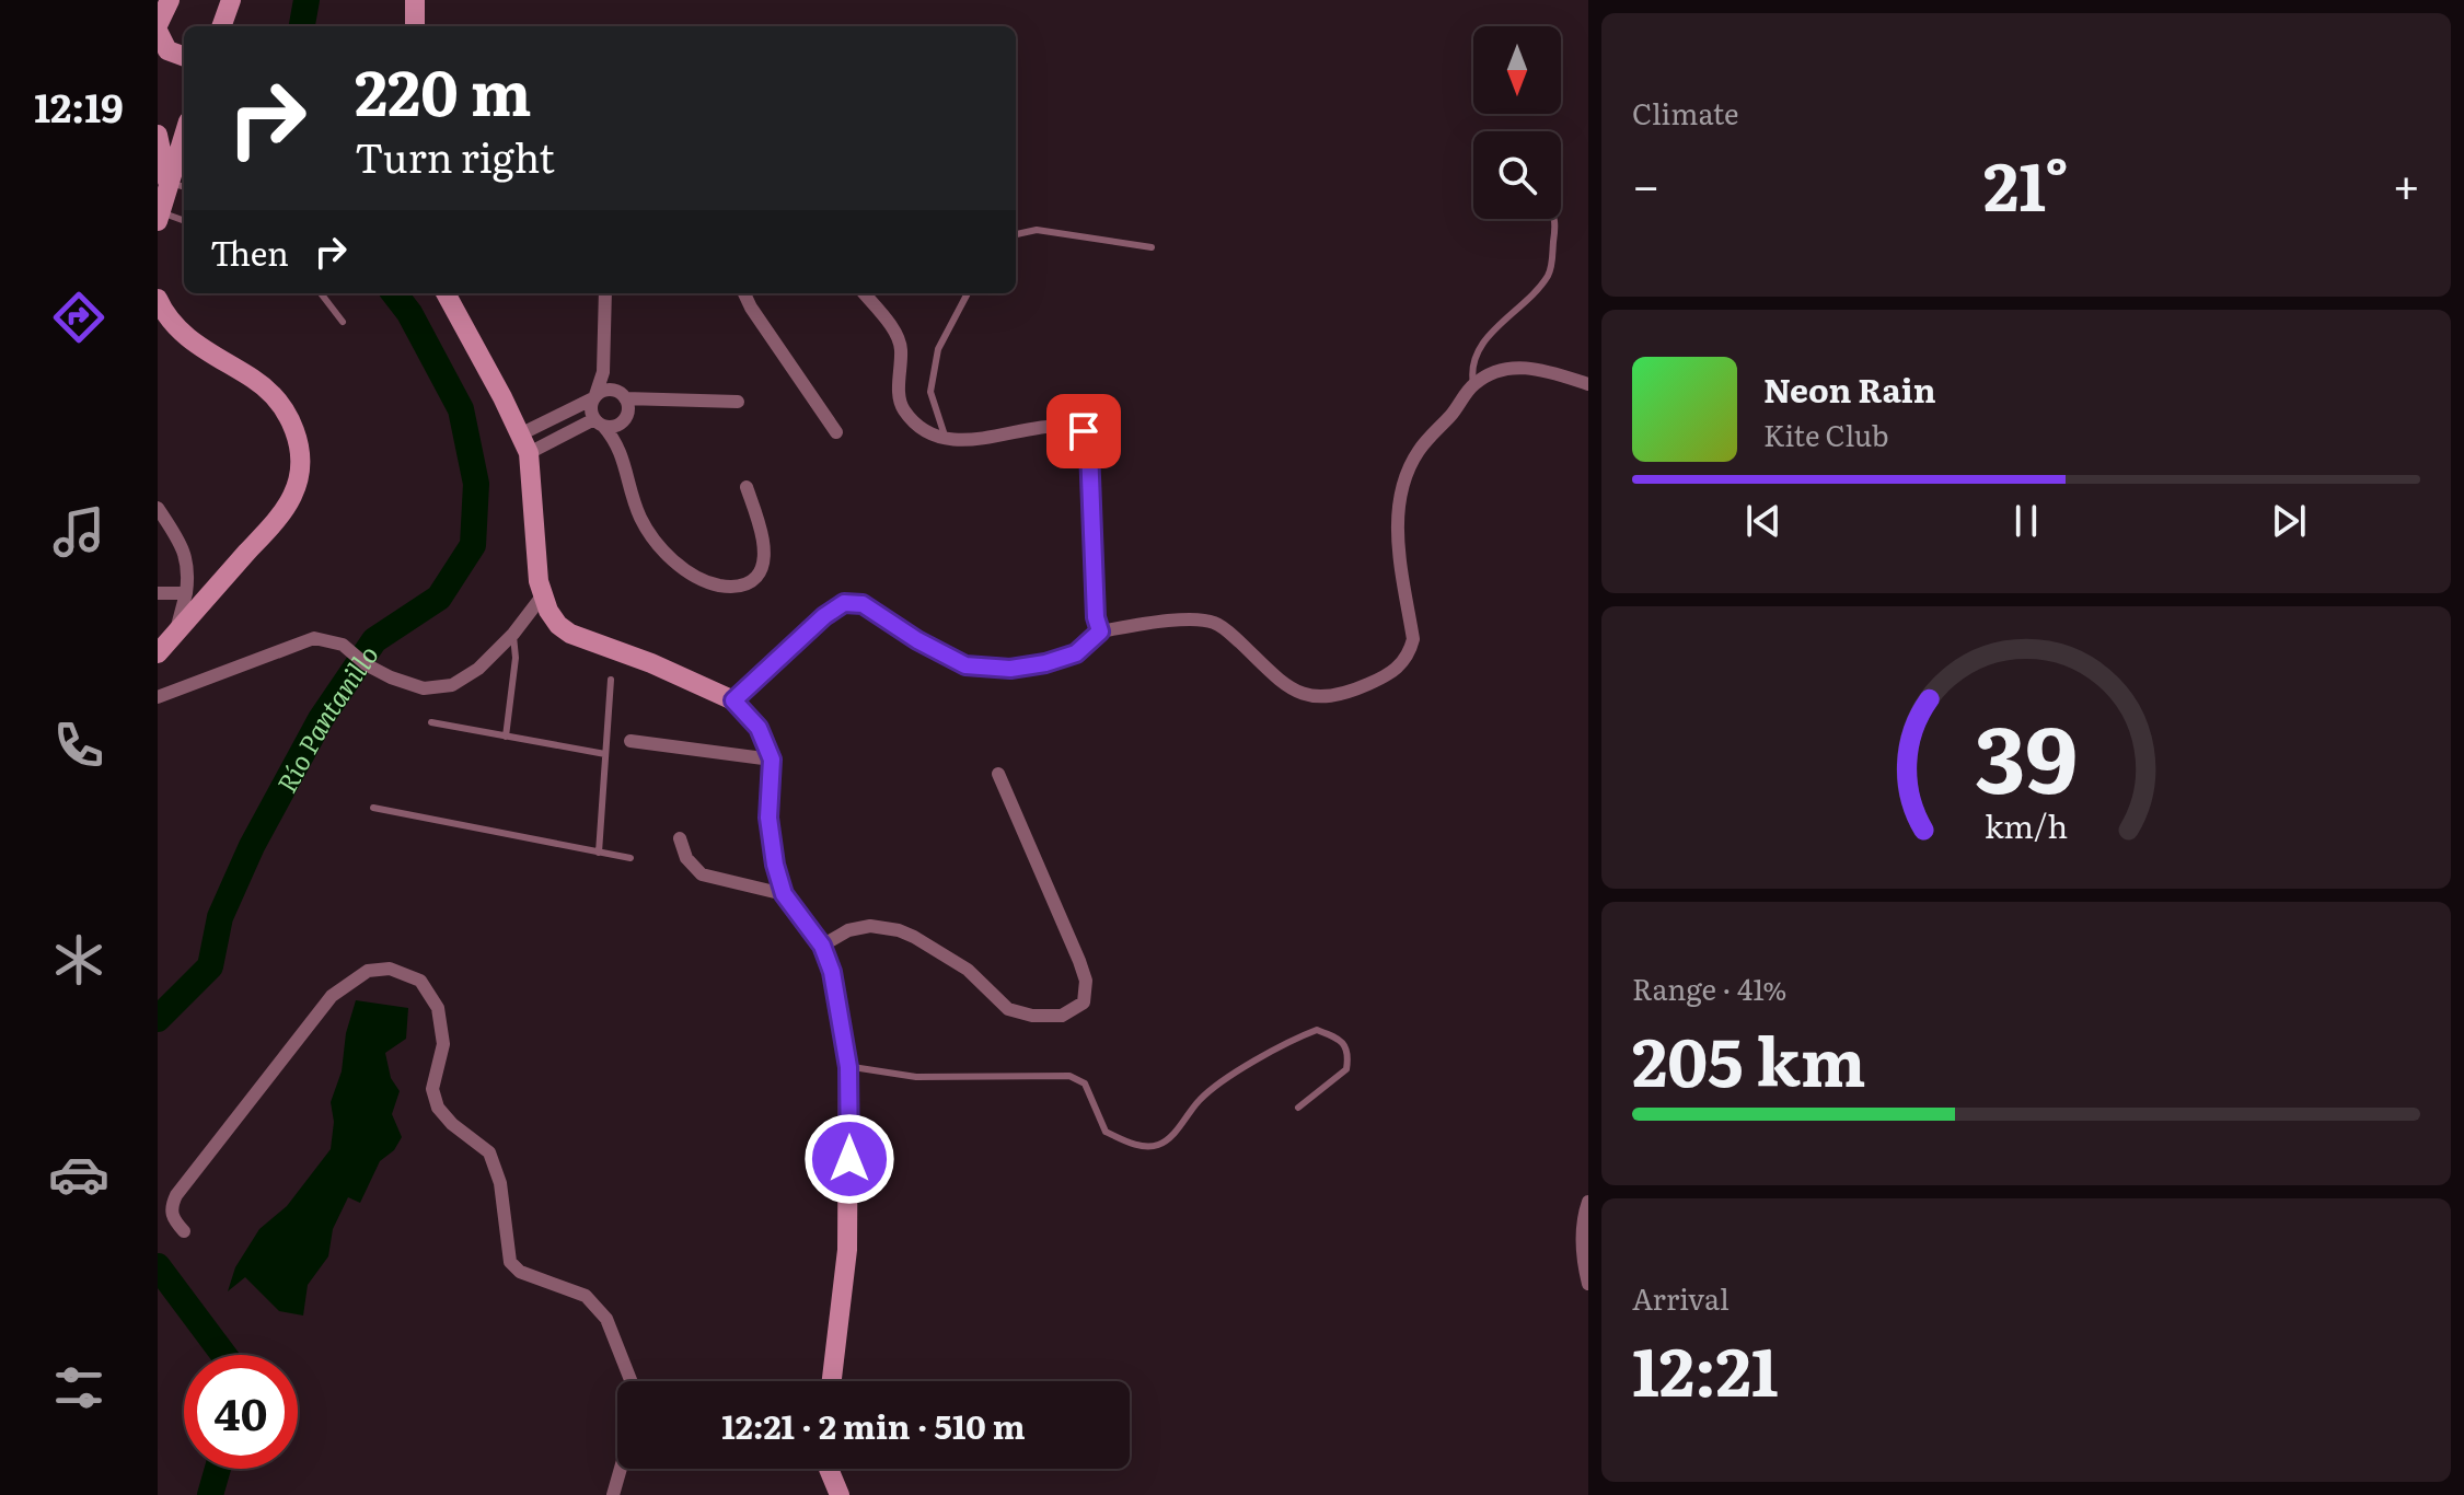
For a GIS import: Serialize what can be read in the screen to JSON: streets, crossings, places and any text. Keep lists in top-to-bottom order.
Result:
{
  "water": ["Río Pantanillo"],
  "north": "bottom",
  "page": {
    "tabs": "12:19",
    "tile": [
      "Climate",
      ["Range · 41%", "205 km"],
      ["Arrival", "12:21"]
    ],
    "turn": ["220 m", "Turn right"],
    "heat": ["−", "21°", "+"],
    "then": "Then",
    "song": ["Neon Rain", "Kite Club"],
    "limit": "40",
    "trip": "12:21 · 2 min · 510 m",
    "gauge": ["39", "km/h"]
  }
}
